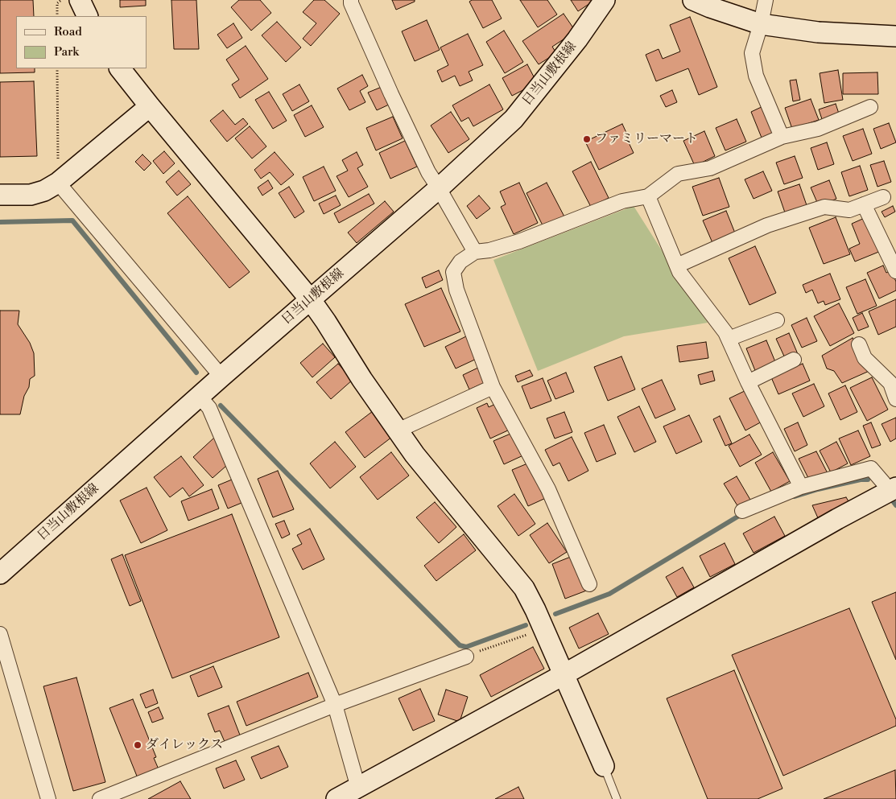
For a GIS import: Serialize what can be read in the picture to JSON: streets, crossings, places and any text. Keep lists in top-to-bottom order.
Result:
{
  "streets": {
    "street": ["日当山敷根線"]
  },
  "places": ["ファミリーマート", "ダイレックス"],
  "legend": ["Road", "Park"]
}
